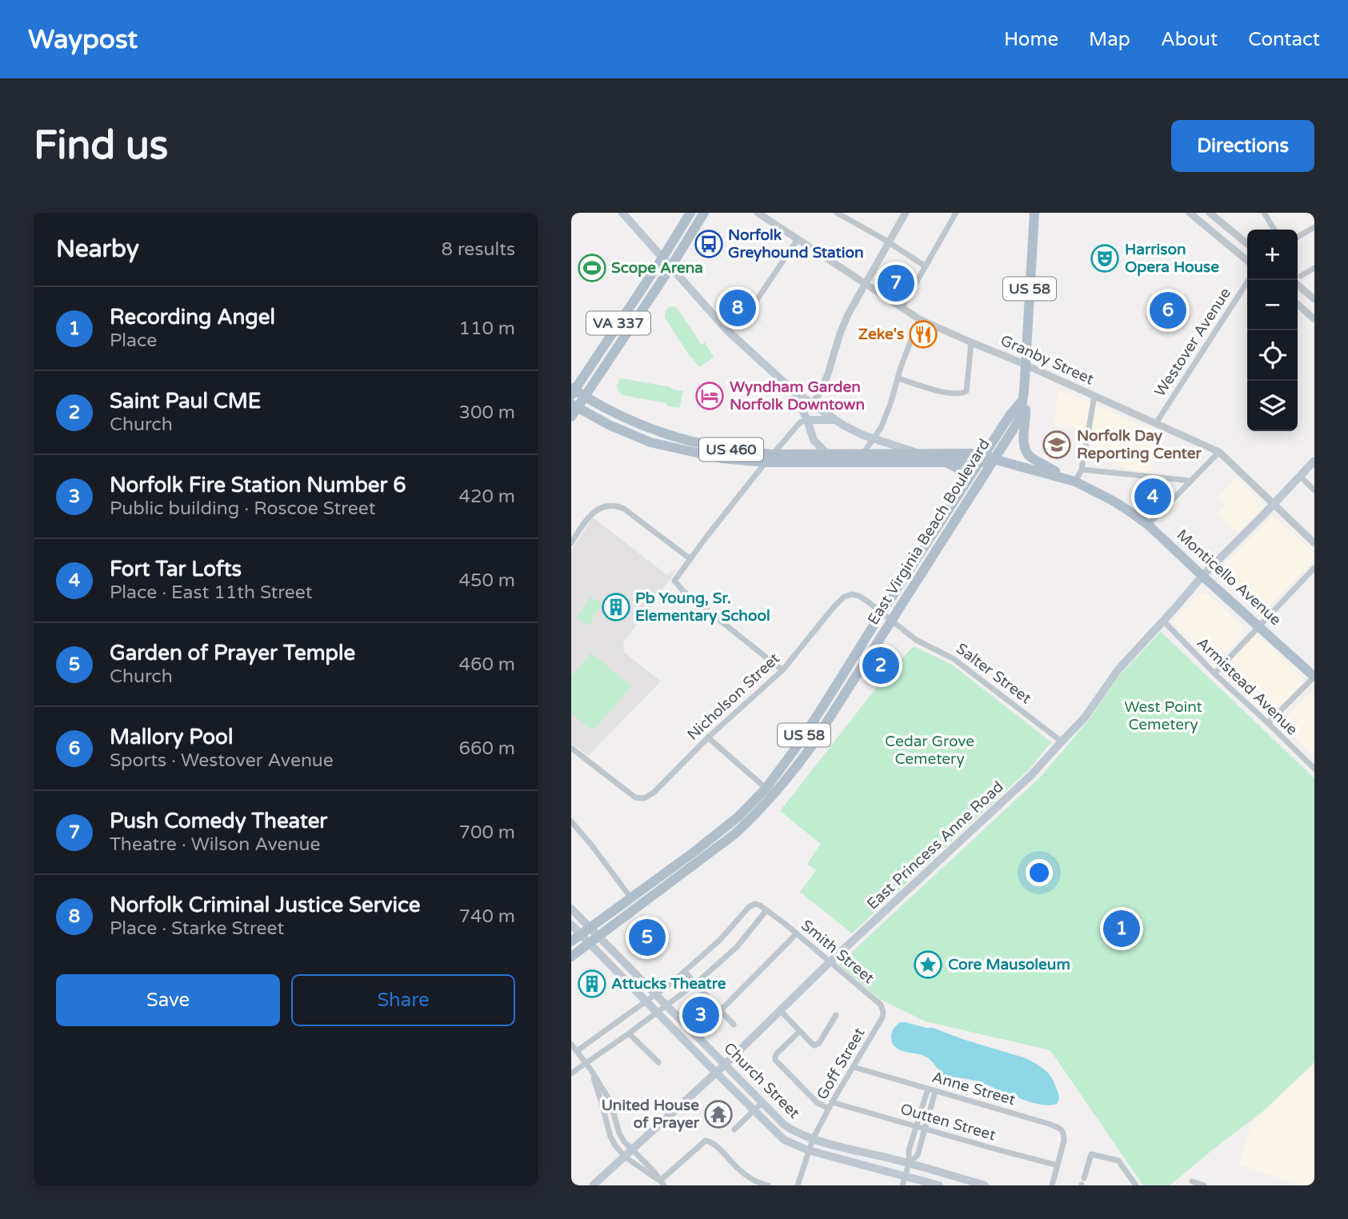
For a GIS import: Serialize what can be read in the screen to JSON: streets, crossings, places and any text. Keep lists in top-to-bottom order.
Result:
{
  "streets": {
    "main road": [
      "US 58",
      "VA 337",
      "US 460",
      "East Virginia Beach Boulevard",
      "Monticello Avenue",
      "East Princess Anne Road",
      "Church Street"
    ],
    "street": [
      "Westover Avenue",
      "Granby Street",
      "Salter Street",
      "Armistead Avenue",
      "Nicholson Street",
      "Smith Street",
      "Goff Street",
      "Anne Street",
      "Outten Street"
    ]
  },
  "crossings": [
    ["US 58", "Granby Street"],
    ["US 58", "East Virginia Beach Boulevard"],
    ["VA 337", "US 460"],
    ["VA 337", "Monticello Avenue"],
    ["Westover Avenue", "Granby Street"],
    ["Granby Street", "East Virginia Beach Boulevard"],
    ["Granby Street", "East Princess Anne Road"],
    ["US 460", "Monticello Avenue"],
    ["East Virginia Beach Boulevard", "Monticello Avenue"],
    ["East Virginia Beach Boulevard", "Salter Street"],
    ["East Virginia Beach Boulevard", "Church Street"],
    ["Monticello Avenue", "East Princess Anne Road"],
    ["Salter Street", "Nicholson Street"],
    ["Salter Street", "East Princess Anne Road"],
    ["Armistead Avenue", "East Princess Anne Road"],
    ["East Princess Anne Road", "Smith Street"],
    ["East Princess Anne Road", "Church Street"],
    ["Smith Street", "Goff Street"],
    ["Goff Street", "Church Street"],
    ["Goff Street", "Anne Street"],
    ["Goff Street", "Outten Street"],
    ["Anne Street", "Outten Street"]
  ],
  "parks": ["West Point Cemetery", "Cedar Grove Cemetery"],
  "places": {
    "bus stop": ["Norfolk Greyhound Station"],
    "theatre": ["Harrison Opera House"],
    "sports": ["Scope Arena"],
    "restaurant": ["Zeke's"],
    "hotel": ["Wyndham Garden Norfolk Downtown"],
    "school or university": ["Norfolk Day Reporting Center"],
    "building": ["Pb Young, Sr. Elementary School", "Attucks Theatre"],
    "place": ["Core Mausoleum"],
    "temple": ["United House of Prayer"]
  },
  "page": {
    "header": "Waypost",
    "nav": [
      "Home",
      "Map",
      "About",
      "Contact"
    ],
    "buttons": [
      "Directions",
      ["Save", "Share"]
    ],
    "title": "Find us",
    "heading": ["Nearby", "8 results"],
    "map_buttons": ["+", "−"],
    "pins": [
      "7",
      "8",
      "6",
      "4",
      "2",
      "1",
      "5",
      "3"
    ],
    "list": [
      {
        "mark": "1",
        "name": "Recording Angel",
        "note": "Place",
        "value": "110 m"
      },
      {
        "mark": "2",
        "name": "Saint Paul CME",
        "note": "Church",
        "value": "300 m"
      },
      {
        "mark": "3",
        "name": "Norfolk Fire Station Number 6",
        "note": "Public building · Roscoe Street",
        "value": "420 m"
      },
      {
        "mark": "4",
        "name": "Fort Tar Lofts",
        "note": "Place · East 11th Street",
        "value": "450 m"
      },
      {
        "mark": "5",
        "name": "Garden of Prayer Temple",
        "note": "Church",
        "value": "460 m"
      },
      {
        "mark": "6",
        "name": "Mallory Pool",
        "note": "Sports · Westover Avenue",
        "value": "660 m"
      },
      {
        "mark": "7",
        "name": "Push Comedy Theater",
        "note": "Theatre · Wilson Avenue",
        "value": "700 m"
      },
      {
        "mark": "8",
        "name": "Norfolk Criminal Justice Service",
        "note": "Place · Starke Street",
        "value": "740 m"
      }
    ]
  }
}
